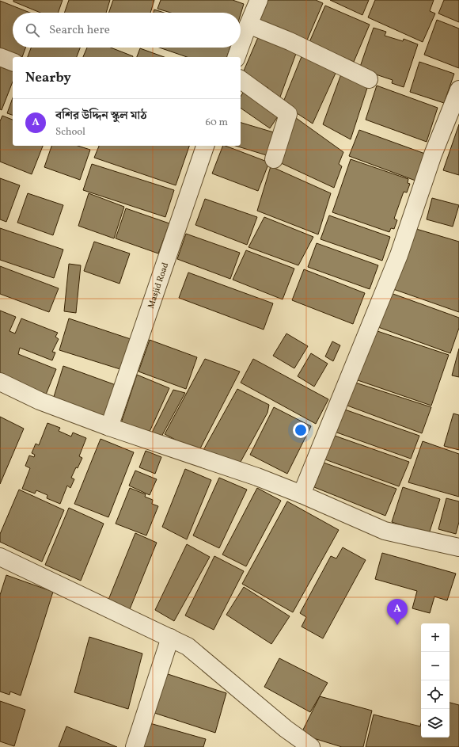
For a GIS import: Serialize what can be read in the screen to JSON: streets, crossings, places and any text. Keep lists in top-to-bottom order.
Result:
{
  "streets": {
    "street": ["Masjid Road"]
  },
  "page": {
    "search": "Search here",
    "heading": "Nearby",
    "list": [
      {
        "mark": "A",
        "name": "বশির উদ্দিন স্কুল মাঠ",
        "note": "School",
        "value": "60 m"
      }
    ],
    "pins": "A",
    "map_buttons": ["+", "−"]
  }
}
